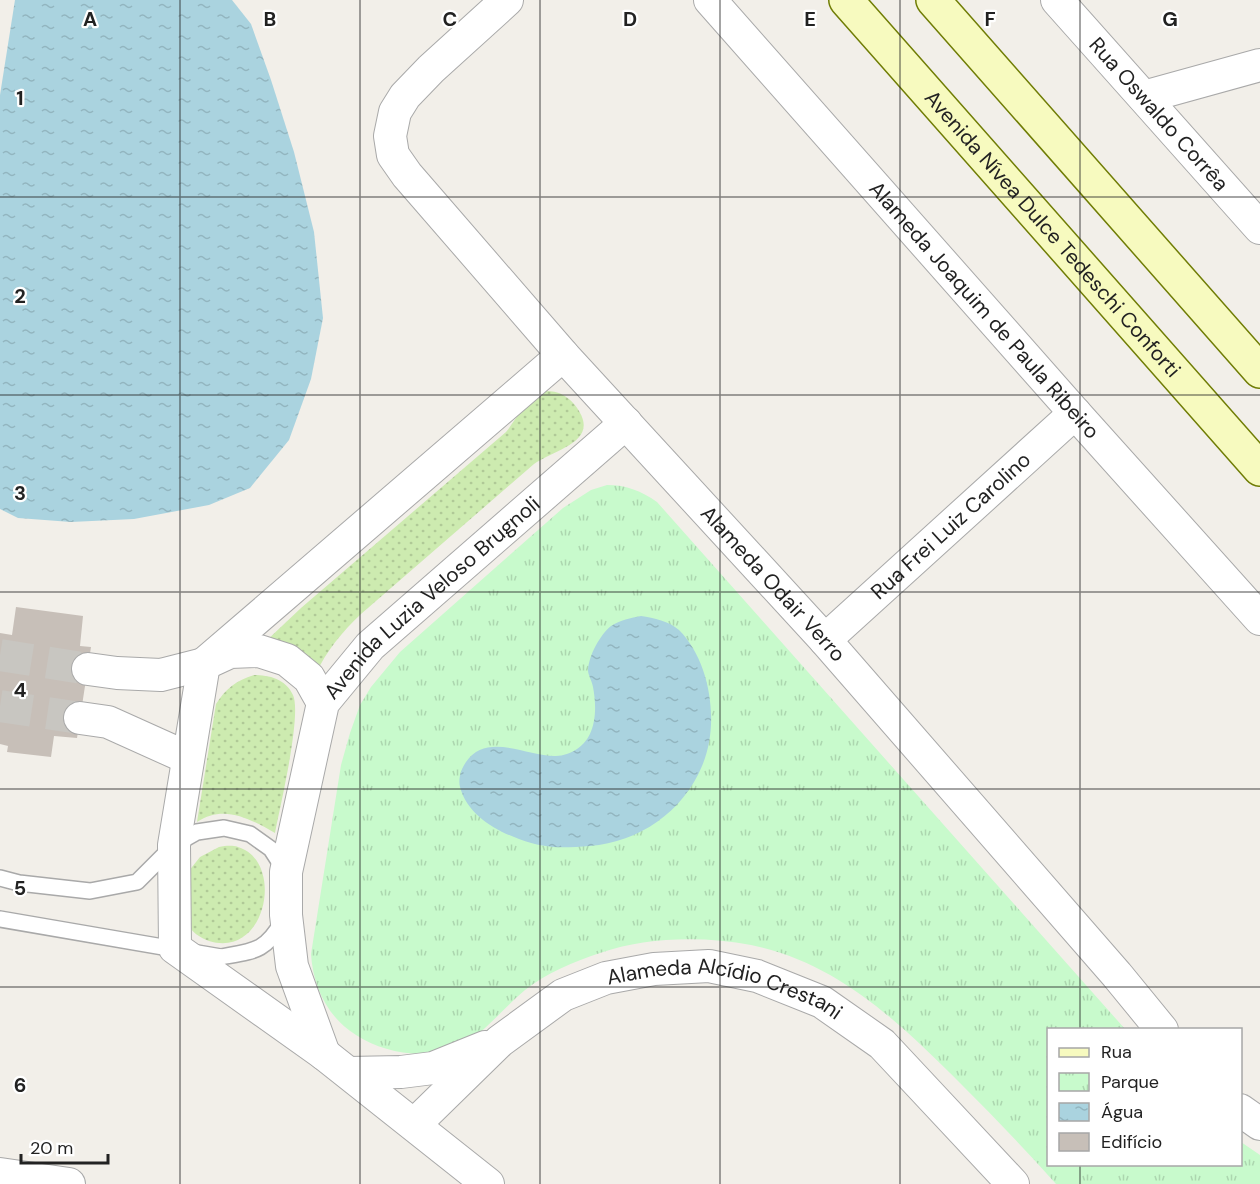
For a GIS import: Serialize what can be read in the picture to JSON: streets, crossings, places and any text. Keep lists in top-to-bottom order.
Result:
{
  "streets": {
    "main road": ["Avenida Nívea Dulce Tedeschi Conforti"],
    "street": [
      "Rua Oswaldo Corrêa",
      "Alameda Joaquim de Paula Ribeiro",
      "Rua Frei Luiz Carolino",
      "Alameda Odair Verro",
      "Avenida Luzia Veloso Brugnoli",
      "Alameda Alcídio Crestani"
    ]
  },
  "crossings": [
    ["Alameda Joaquim de Paula Ribeiro", "Rua Frei Luiz Carolino"],
    ["Rua Frei Luiz Carolino", "Alameda Odair Verro"],
    ["Alameda Odair Verro", "Avenida Luzia Veloso Brugnoli"]
  ],
  "legend": [
    "Rua",
    "Parque",
    "Água",
    "Edifício"
  ],
  "scale_bar": "20 m",
  "grid": {
    "columns": [
      "A",
      "B",
      "C",
      "D",
      "E",
      "F",
      "G"
    ],
    "rows": [
      "1",
      "2",
      "3",
      "4",
      "5",
      "6"
    ]
  }
}
